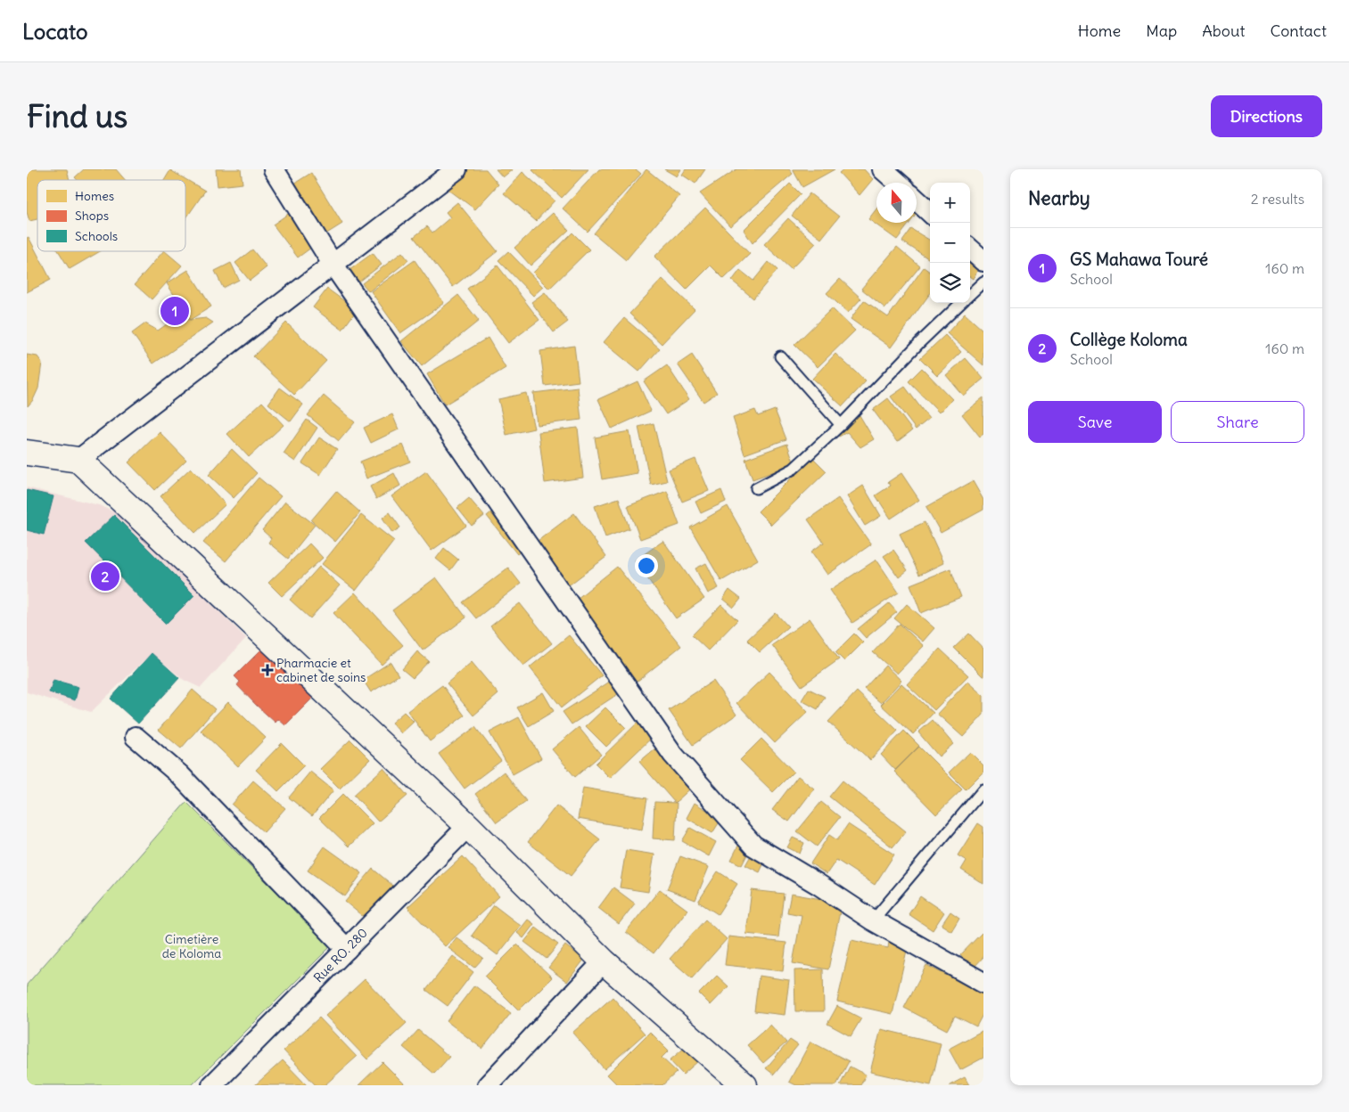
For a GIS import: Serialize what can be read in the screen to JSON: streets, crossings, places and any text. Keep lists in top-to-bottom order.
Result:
{
  "streets": {
    "street": ["Rue RO. 280"]
  },
  "parks": ["Cimetière de Koloma"],
  "places": {
    "health": ["Pharmacie et cabinet de soins"]
  },
  "legend": ["Homes", "Shops", "Schools"],
  "north": "top",
  "page": {
    "header": "Locato",
    "nav": [
      "Home",
      "Map",
      "About",
      "Contact"
    ],
    "buttons": [
      "Directions",
      ["Save", "Share"]
    ],
    "title": "Find us",
    "heading": ["Nearby", "2 results"],
    "map_buttons": ["+", "−"],
    "list": [
      {
        "mark": "1",
        "name": "GS Mahawa Touré",
        "note": "School",
        "value": "160 m"
      },
      {
        "mark": "2",
        "name": "Collège Koloma",
        "note": "School",
        "value": "160 m"
      }
    ],
    "pins": ["1", "2"]
  }
}
